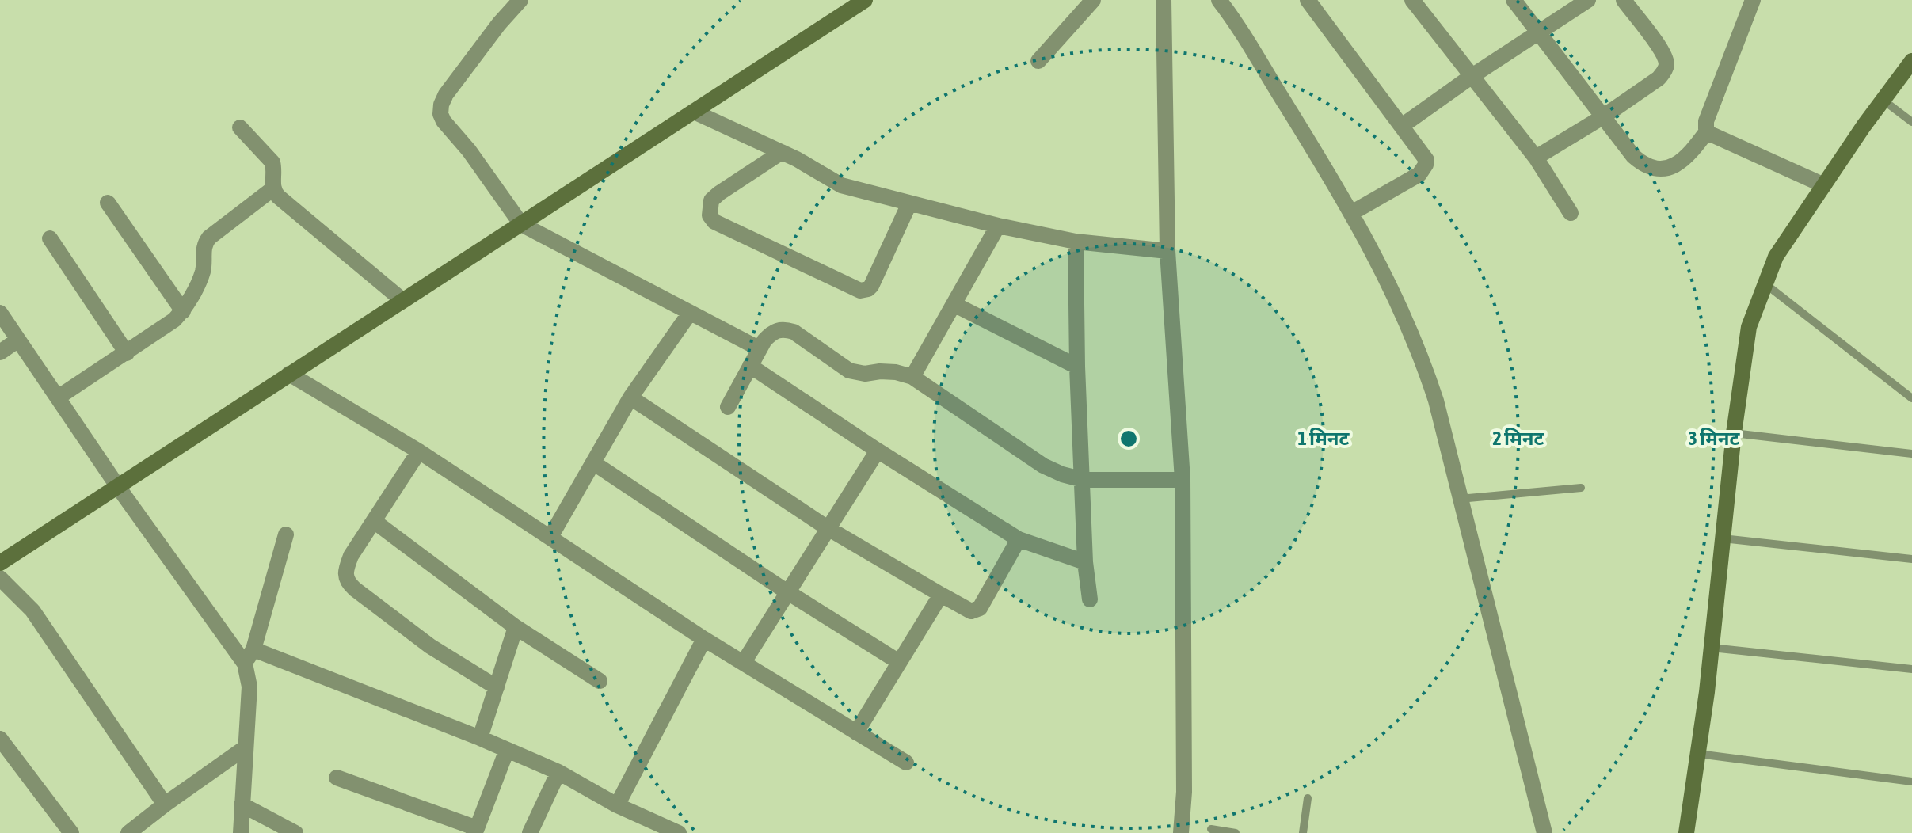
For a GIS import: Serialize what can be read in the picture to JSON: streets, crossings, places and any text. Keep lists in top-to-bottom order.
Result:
{
  "rings": ["1 मिनट", "2 मिनट", "3 मिनट"]
}
